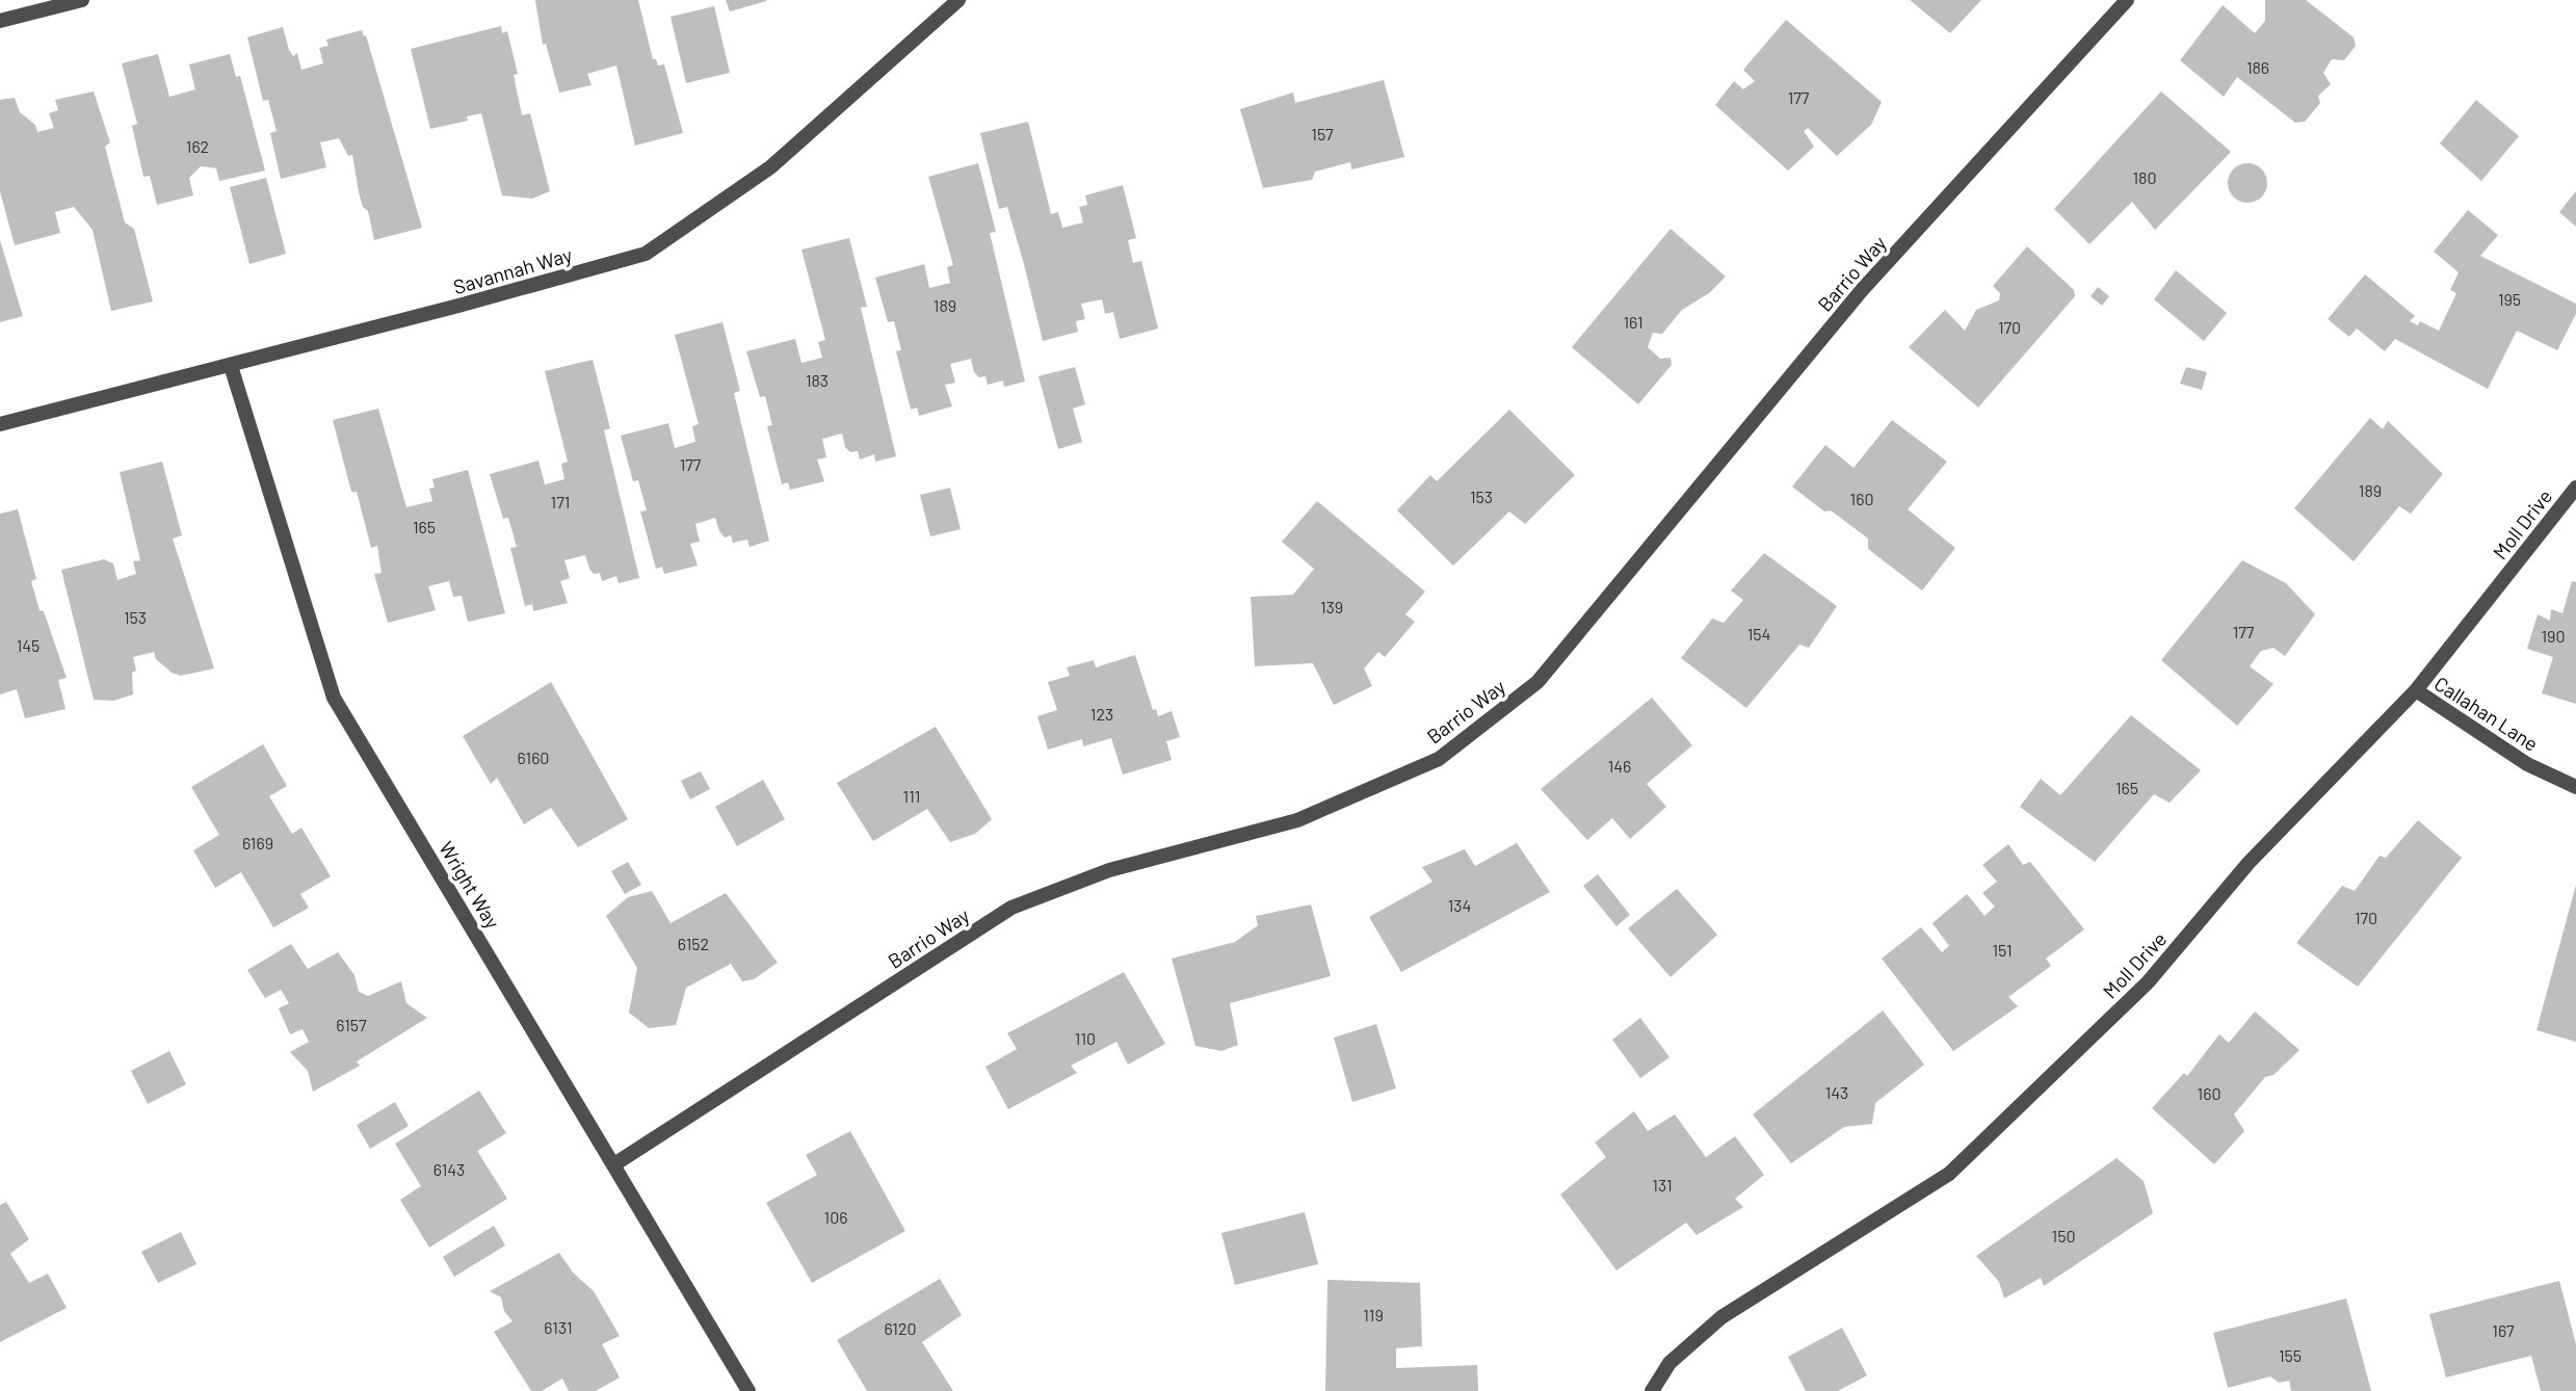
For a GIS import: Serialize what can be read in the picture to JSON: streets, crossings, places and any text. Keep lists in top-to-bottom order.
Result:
{
  "streets": {
    "street": [
      "Savannah Way",
      "Barrio Way",
      "Moll Drive",
      "Callahan Lane",
      "Wright Way"
    ]
  },
  "crossings": [
    ["Savannah Way", "Wright Way"],
    ["Barrio Way", "Wright Way"],
    ["Moll Drive", "Callahan Lane"]
  ],
  "house_numbers": [
    "186",
    "177",
    "157",
    "162",
    "180",
    "195",
    "189",
    "161",
    "170",
    "183",
    "177",
    "189",
    "153",
    "160",
    "171",
    "165",
    "139",
    "153",
    "177",
    "154",
    "190",
    "145",
    "123",
    "6160",
    "146",
    "165",
    "111",
    "6169",
    "134",
    "170",
    "6152",
    "151",
    "6157",
    "110",
    "143",
    "160",
    "6143",
    "131",
    "106",
    "150",
    "119",
    "6131",
    "6120",
    "167",
    "155"
  ]
}
